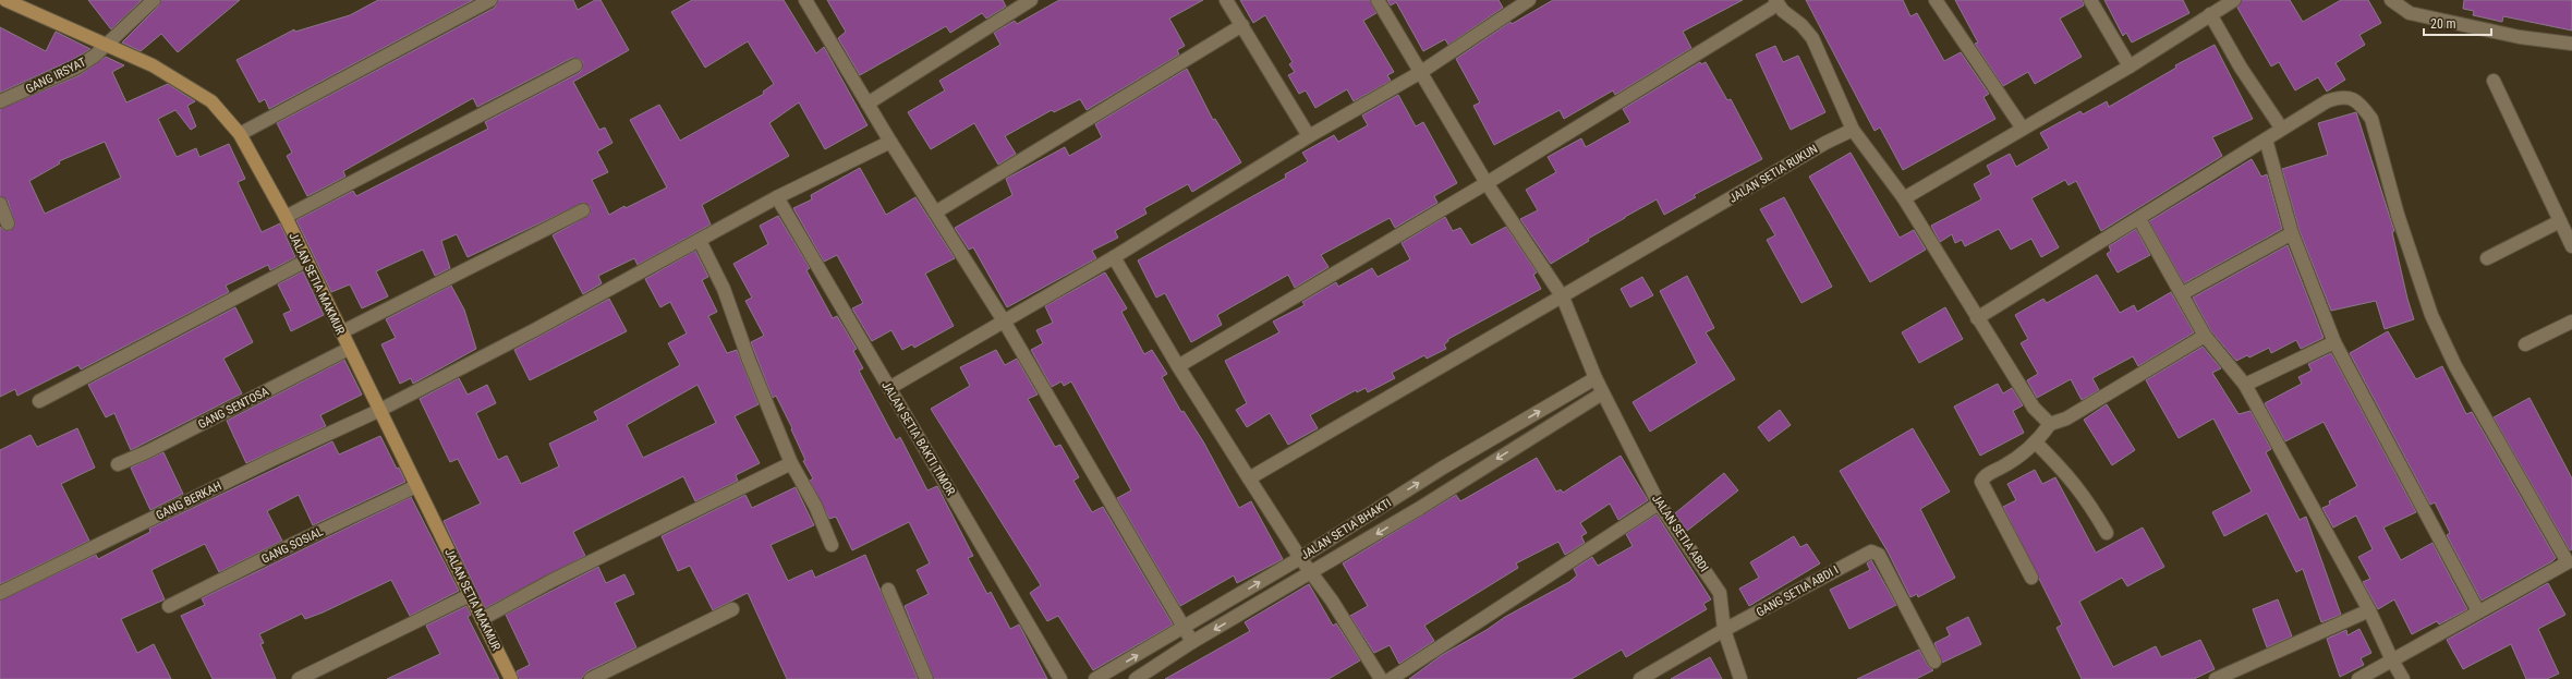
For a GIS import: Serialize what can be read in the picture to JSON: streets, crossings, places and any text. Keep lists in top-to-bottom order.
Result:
{
  "streets": {
    "main road": ["JALAN SETIA MAKMUR"],
    "street": [
      "GANG IRSYAT",
      "JALAN SETIA RUKUN",
      "GANG SENTOSA",
      "JALAN SETIA BAKTI TIMOR",
      "GANG BERKAH",
      "JALAN SETIA BHAKTI",
      "JALAN SETIA ABDI",
      "GANG SOSIAL",
      "GANG SETIA ABDI I"
    ]
  },
  "crossings": [
    ["GANG IRSYAT", "JALAN SETIA MAKMUR"],
    ["JALAN SETIA RUKUN", "JALAN SETIA ABDI"],
    ["JALAN SETIA MAKMUR", "GANG SENTOSA"],
    ["JALAN SETIA MAKMUR", "GANG BERKAH"],
    ["JALAN SETIA MAKMUR", "GANG SOSIAL"],
    ["JALAN SETIA BAKTI TIMOR", "GANG BERKAH"],
    ["JALAN SETIA BHAKTI", "JALAN SETIA ABDI"],
    ["JALAN SETIA ABDI", "GANG SETIA ABDI I"]
  ],
  "scale_bar": "20 m"
}
